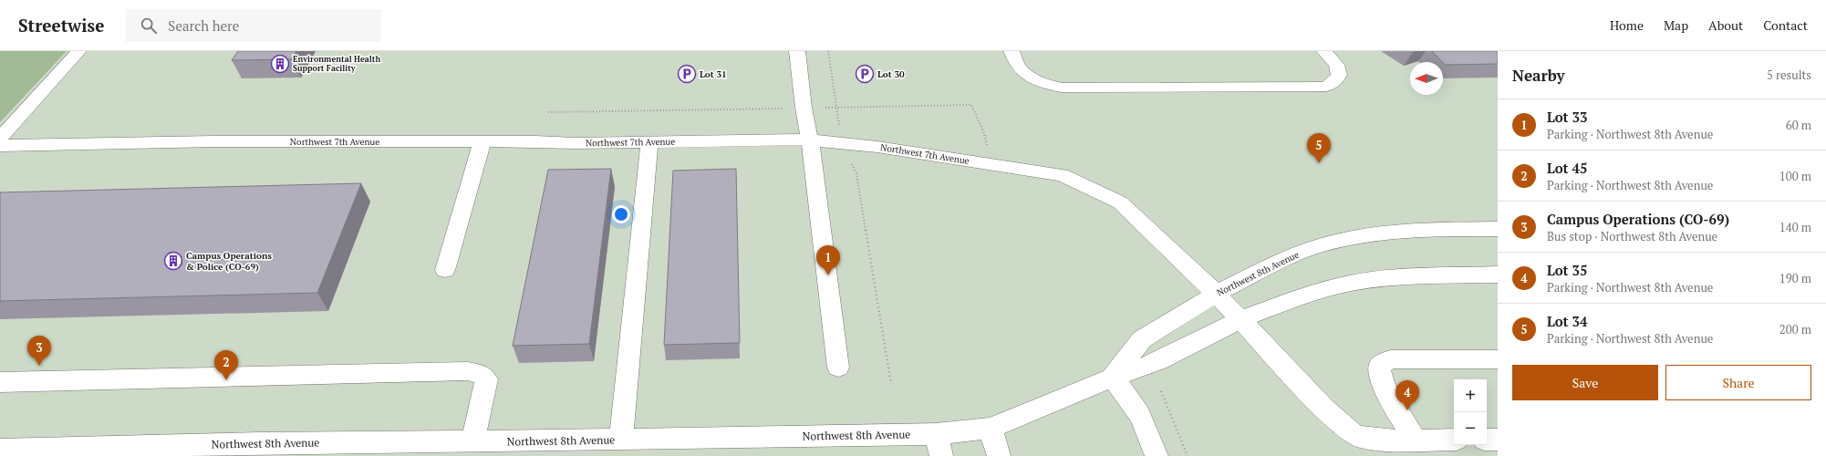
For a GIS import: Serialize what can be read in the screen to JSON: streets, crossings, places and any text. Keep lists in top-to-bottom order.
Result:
{
  "streets": {
    "street": ["Northwest 7th Avenue", "Northwest 8th Avenue"]
  },
  "crossings": [
    ["Northwest 7th Avenue", "Northwest 8th Avenue"]
  ],
  "places": {
    "building": ["Environmental Health Support Facility", "Campus Operations & Police (CO-69)"],
    "parking": ["Lot 31", "Lot 30"]
  },
  "north": "left",
  "page": {
    "header": "Streetwise",
    "search": "Search here",
    "nav": [
      "Home",
      "Map",
      "About",
      "Contact"
    ],
    "heading": ["Nearby", "5 results"],
    "list": [
      {
        "mark": "1",
        "name": "Lot 33",
        "note": "Parking · Northwest 8th Avenue",
        "value": "60 m"
      },
      {
        "mark": "2",
        "name": "Lot 45",
        "note": "Parking · Northwest 8th Avenue",
        "value": "100 m"
      },
      {
        "mark": "3",
        "name": "Campus Operations (CO-69)",
        "note": "Bus stop · Northwest 8th Avenue",
        "value": "140 m"
      },
      {
        "mark": "4",
        "name": "Lot 35",
        "note": "Parking · Northwest 8th Avenue",
        "value": "190 m"
      },
      {
        "mark": "5",
        "name": "Lot 34",
        "note": "Parking · Northwest 8th Avenue",
        "value": "200 m"
      }
    ],
    "pins": [
      "5",
      "1",
      "3",
      "2",
      "4"
    ],
    "buttons": ["Save", "Share"],
    "map_buttons": ["+", "−"]
  }
}
